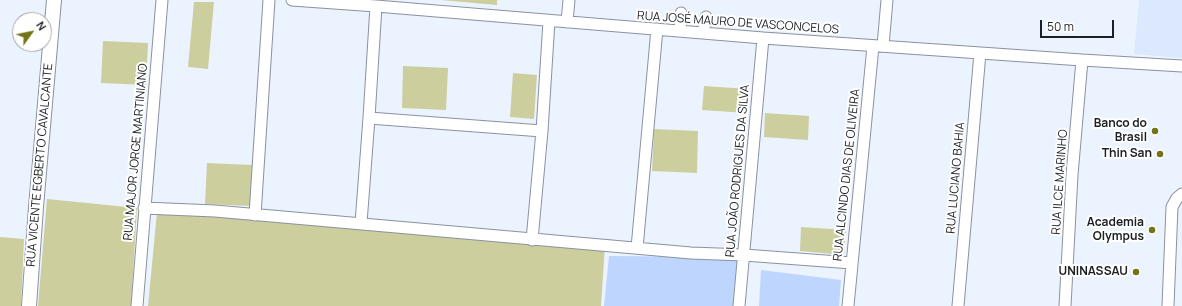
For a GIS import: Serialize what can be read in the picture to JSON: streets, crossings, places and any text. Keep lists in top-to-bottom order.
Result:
{
  "streets": {
    "main road": ["RUA VICENTE EGBERTO CAVALCANTE"],
    "street": [
      "RUA JOSÉ MAURO DE VASCONCELOS",
      "RUA MAJOR JORGE MARTINIANO",
      "RUA JOÃO RODRIGUES DA SILVA",
      "RUA ALCINDO DIAS DE OLIVEIRA",
      "RUA LUCIANO BAHIA",
      "RUA ILCE MARINHO"
    ]
  },
  "crossings": [
    ["RUA JOSÉ MAURO DE VASCONCELOS", "RUA JOÃO RODRIGUES DA SILVA"],
    ["RUA JOSÉ MAURO DE VASCONCELOS", "RUA ALCINDO DIAS DE OLIVEIRA"],
    ["RUA JOSÉ MAURO DE VASCONCELOS", "RUA LUCIANO BAHIA"],
    ["RUA JOSÉ MAURO DE VASCONCELOS", "RUA ILCE MARINHO"]
  ],
  "places": [
    "Banco do Brasil",
    "Thin San",
    "Academia Olympus",
    "UNINASSAU"
  ],
  "scale_bar": "50 m",
  "north": "top right"
}
